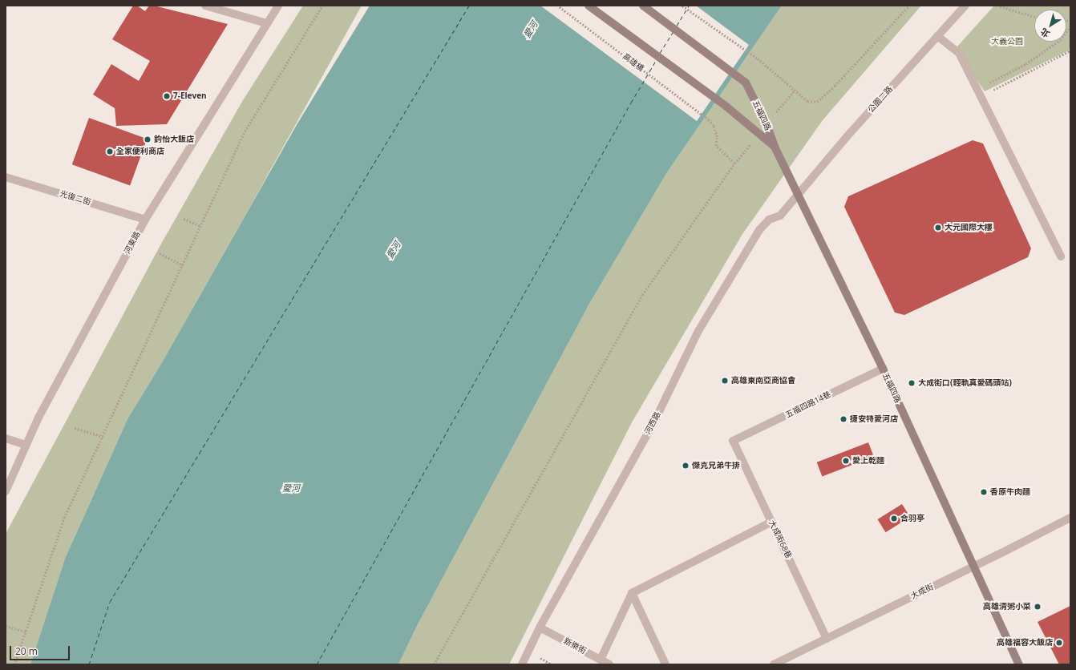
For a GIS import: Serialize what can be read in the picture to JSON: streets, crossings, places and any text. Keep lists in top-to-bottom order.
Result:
{
  "streets": {
    "street": [
      "公園二路",
      "五福四路",
      "光復二街",
      "河東路",
      "五福四路14巷",
      "河西路",
      "大成街68巷",
      "大成街",
      "新樂街"
    ],
    "path": ["高雄橋"]
  },
  "crossings": [
    ["公園二路", "五福四路"],
    ["公園二路", "河西路"],
    ["五福四路", "五福四路14巷"],
    ["五福四路", "河西路"],
    ["五福四路", "大成街"],
    ["光復二街", "河東路"],
    ["五福四路14巷", "大成街68巷"],
    ["河西路", "新樂街"],
    ["大成街68巷", "大成街"]
  ],
  "water": ["愛河"],
  "parks": ["大義公園"],
  "places": [
    "7-Eleven",
    "鈞怡大飯店",
    "全家便利商店",
    "大元國際大樓",
    "高雄東南亞商協會",
    "大成街口(輕軌真愛碼頭站)",
    "捷安特愛河店",
    "愛上乾麵",
    "傑克兄弟牛排",
    "香原牛肉麵",
    "合羽亭",
    "高雄清粥小菜",
    "高雄福容大飯店"
  ],
  "scale_bar": "20 m",
  "north": "bottom left"
}
